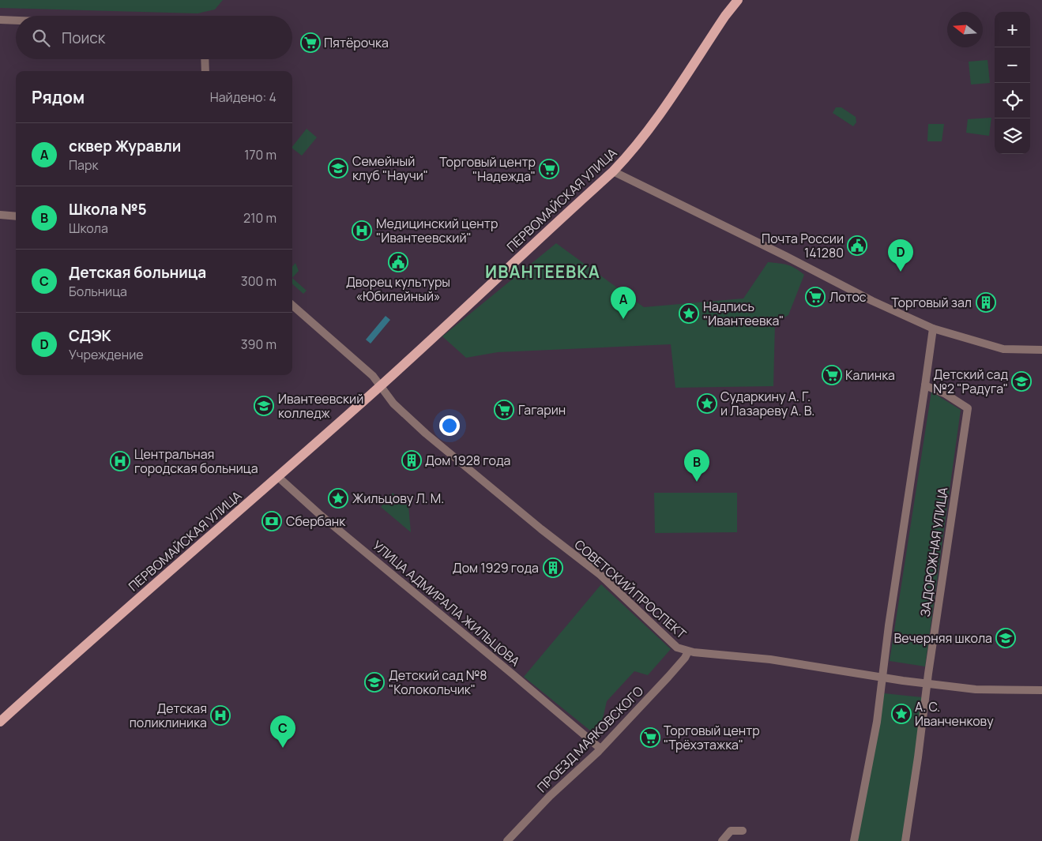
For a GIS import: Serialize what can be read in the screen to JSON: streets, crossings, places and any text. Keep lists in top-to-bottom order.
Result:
{
  "streets": {
    "main road": ["ПЕРВОМАЙСКАЯ УЛИЦА"],
    "street": [
      "ЗАДОРОЖНАЯ УЛИЦА",
      "СОВЕТСКИЙ ПРОСПЕКТ",
      "УЛИЦА АДМИРАЛА ЖИЛЬЦОВА",
      "ПРОЕЗД МАЯКОВСКОГО"
    ]
  },
  "crossings": [
    ["ПЕРВОМАЙСКАЯ УЛИЦА", "СОВЕТСКИЙ ПРОСПЕКТ"],
    ["ПЕРВОМАЙСКАЯ УЛИЦА", "УЛИЦА АДМИРАЛА ЖИЛЬЦОВА"],
    ["ЗАДОРОЖНАЯ УЛИЦА", "СОВЕТСКИЙ ПРОСПЕКТ"],
    ["СОВЕТСКИЙ ПРОСПЕКТ", "ПРОЕЗД МАЯКОВСКОГО"],
    ["УЛИЦА АДМИРАЛА ЖИЛЬЦОВА", "ПРОЕЗД МАЯКОВСКОГО"]
  ],
  "districts": ["ИВАНТЕЕВКА"],
  "places": {
    "supermarket": [
      "Пятёрочка",
      "Торговый центр \"Надежда\"",
      "Лотос",
      "Калинка",
      "Гагарин",
      "Торговый центр \"Трёхэтажка\""
    ],
    "school or university": [
      "Семейный клуб \"Научи\"",
      "Детский сад №2 \"Радуга\"",
      "Ивантеевский колледж",
      "Вечерняя школа",
      "Детский сад №8 \"Колокольчик\""
    ],
    "hospital": ["Медицинский центр \"Ивантеевский\"", "Центральная городская больница", "Детская поликлиника"],
    "public building": ["Почта России 141280", "Дворец культуры «Юбилейный»"],
    "building": ["Торговый зал", "Дом 1928 года", "Дом 1929 года"],
    "place": [
      "Надпись \"Ивантеевка\"",
      "Сударкину А. Г. и Лазареву А. В.",
      "Жильцову Л. М.",
      "А. С. Иванченкову"
    ],
    "bank": ["Сбербанк"]
  },
  "north": "left",
  "page": {
    "map_buttons": ["+", "−"],
    "search": "Поиск",
    "heading": ["Рядом", "Найдено: 4"],
    "list": [
      {
        "mark": "A",
        "name": "сквер Журавли",
        "note": "Парк",
        "value": "170 m"
      },
      {
        "mark": "B",
        "name": "Школа №5",
        "note": "Школа",
        "value": "210 m"
      },
      {
        "mark": "C",
        "name": "Детская больница",
        "note": "Больница",
        "value": "300 m"
      },
      {
        "mark": "D",
        "name": "СДЭК",
        "note": "Учреждение",
        "value": "390 m"
      }
    ],
    "pins": [
      "D",
      "A",
      "B",
      "C"
    ]
  }
}
